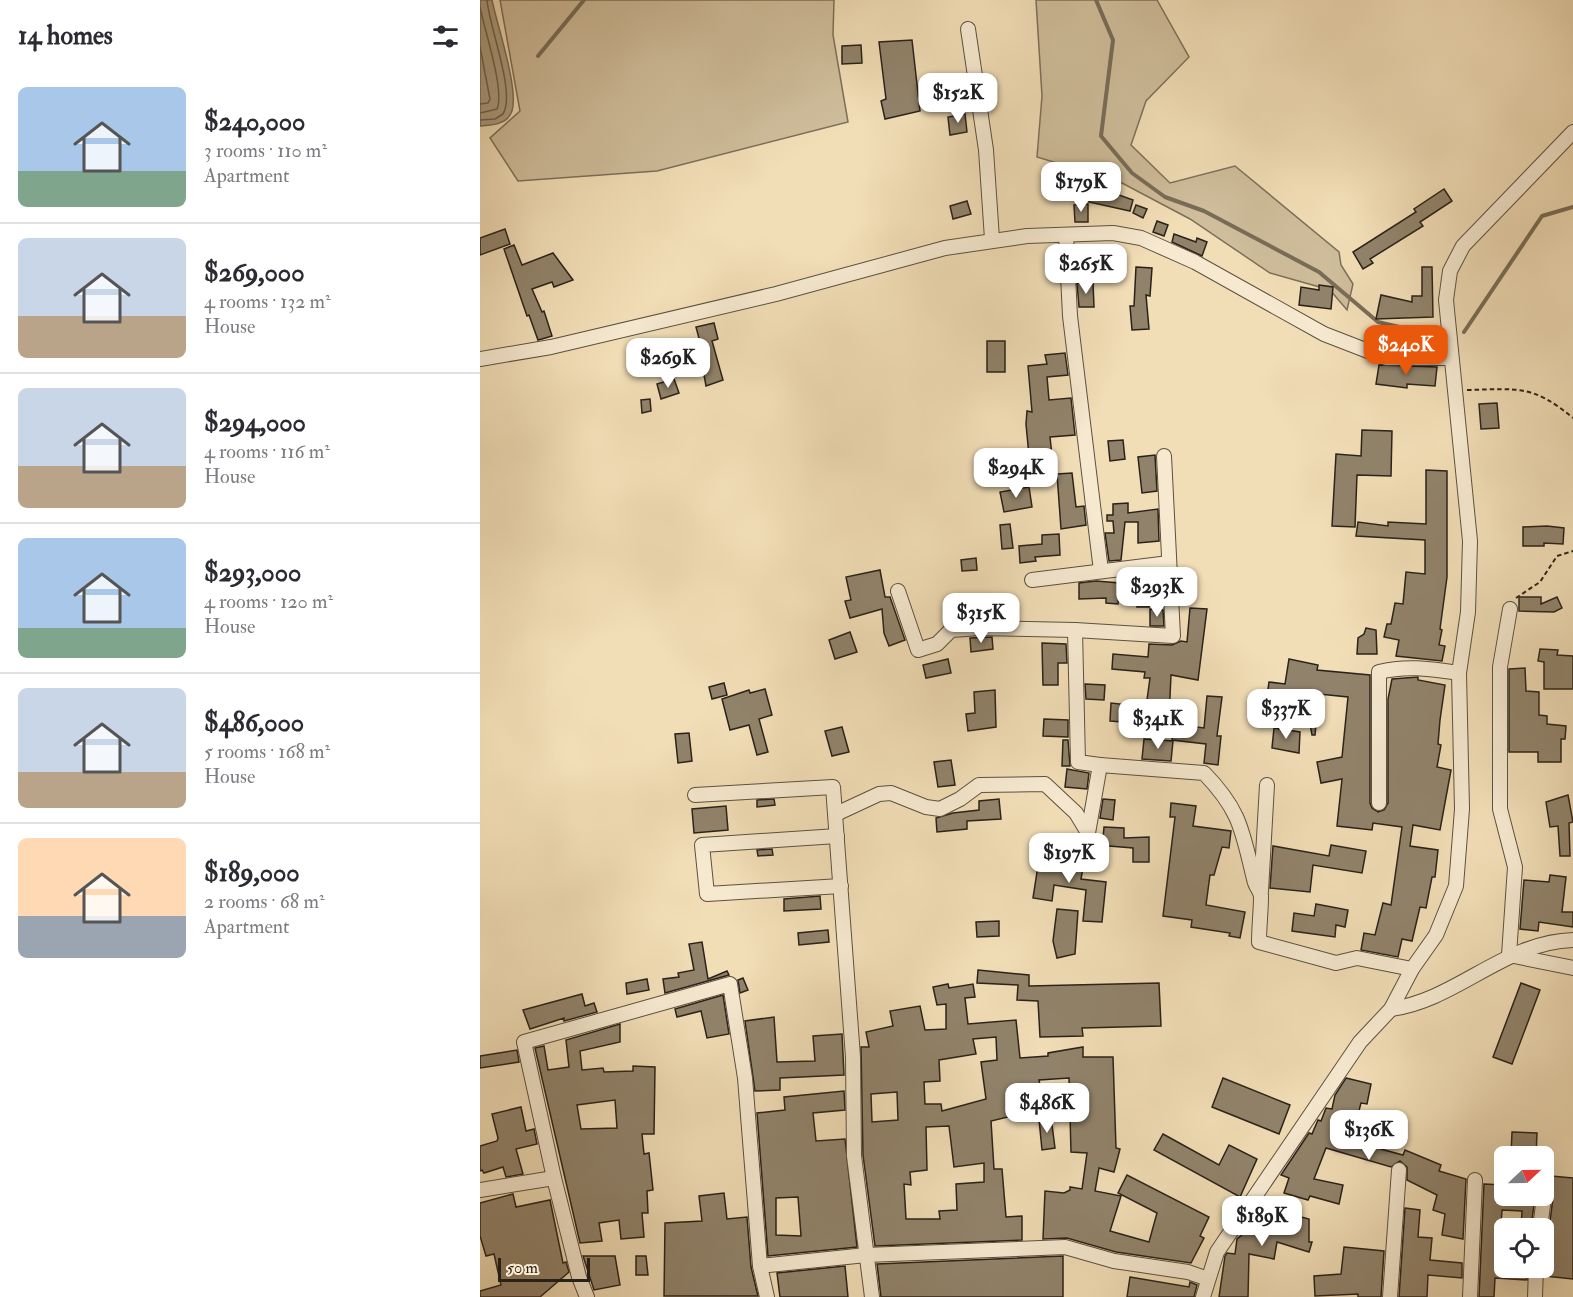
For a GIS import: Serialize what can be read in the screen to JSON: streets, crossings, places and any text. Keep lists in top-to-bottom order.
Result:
{
  "scale_bar": "50 m",
  "north": "right",
  "page": {
    "heading": "14 homes",
    "list": [
      {
        "name": "$240,000",
        "note": "3 rooms · 110 m² · Apartment"
      },
      {
        "name": "$269,000",
        "note": "4 rooms · 132 m² · House"
      },
      {
        "name": "$294,000",
        "note": "4 rooms · 116 m² · House"
      },
      {
        "name": "$293,000",
        "note": "4 rooms · 120 m² · House"
      },
      {
        "name": "$486,000",
        "note": "5 rooms · 168 m² · House"
      },
      {
        "name": "$189,000",
        "note": "2 rooms · 68 m² · Apartment"
      }
    ],
    "price": [
      "$152K",
      "$179K",
      "$265K",
      "$240K",
      "$269K",
      "$294K",
      "$293K",
      "$315K",
      "$337K",
      "$341K",
      "$197K",
      "$486K",
      "$136K",
      "$189K"
    ],
    "scale": "50 m"
  }
}
